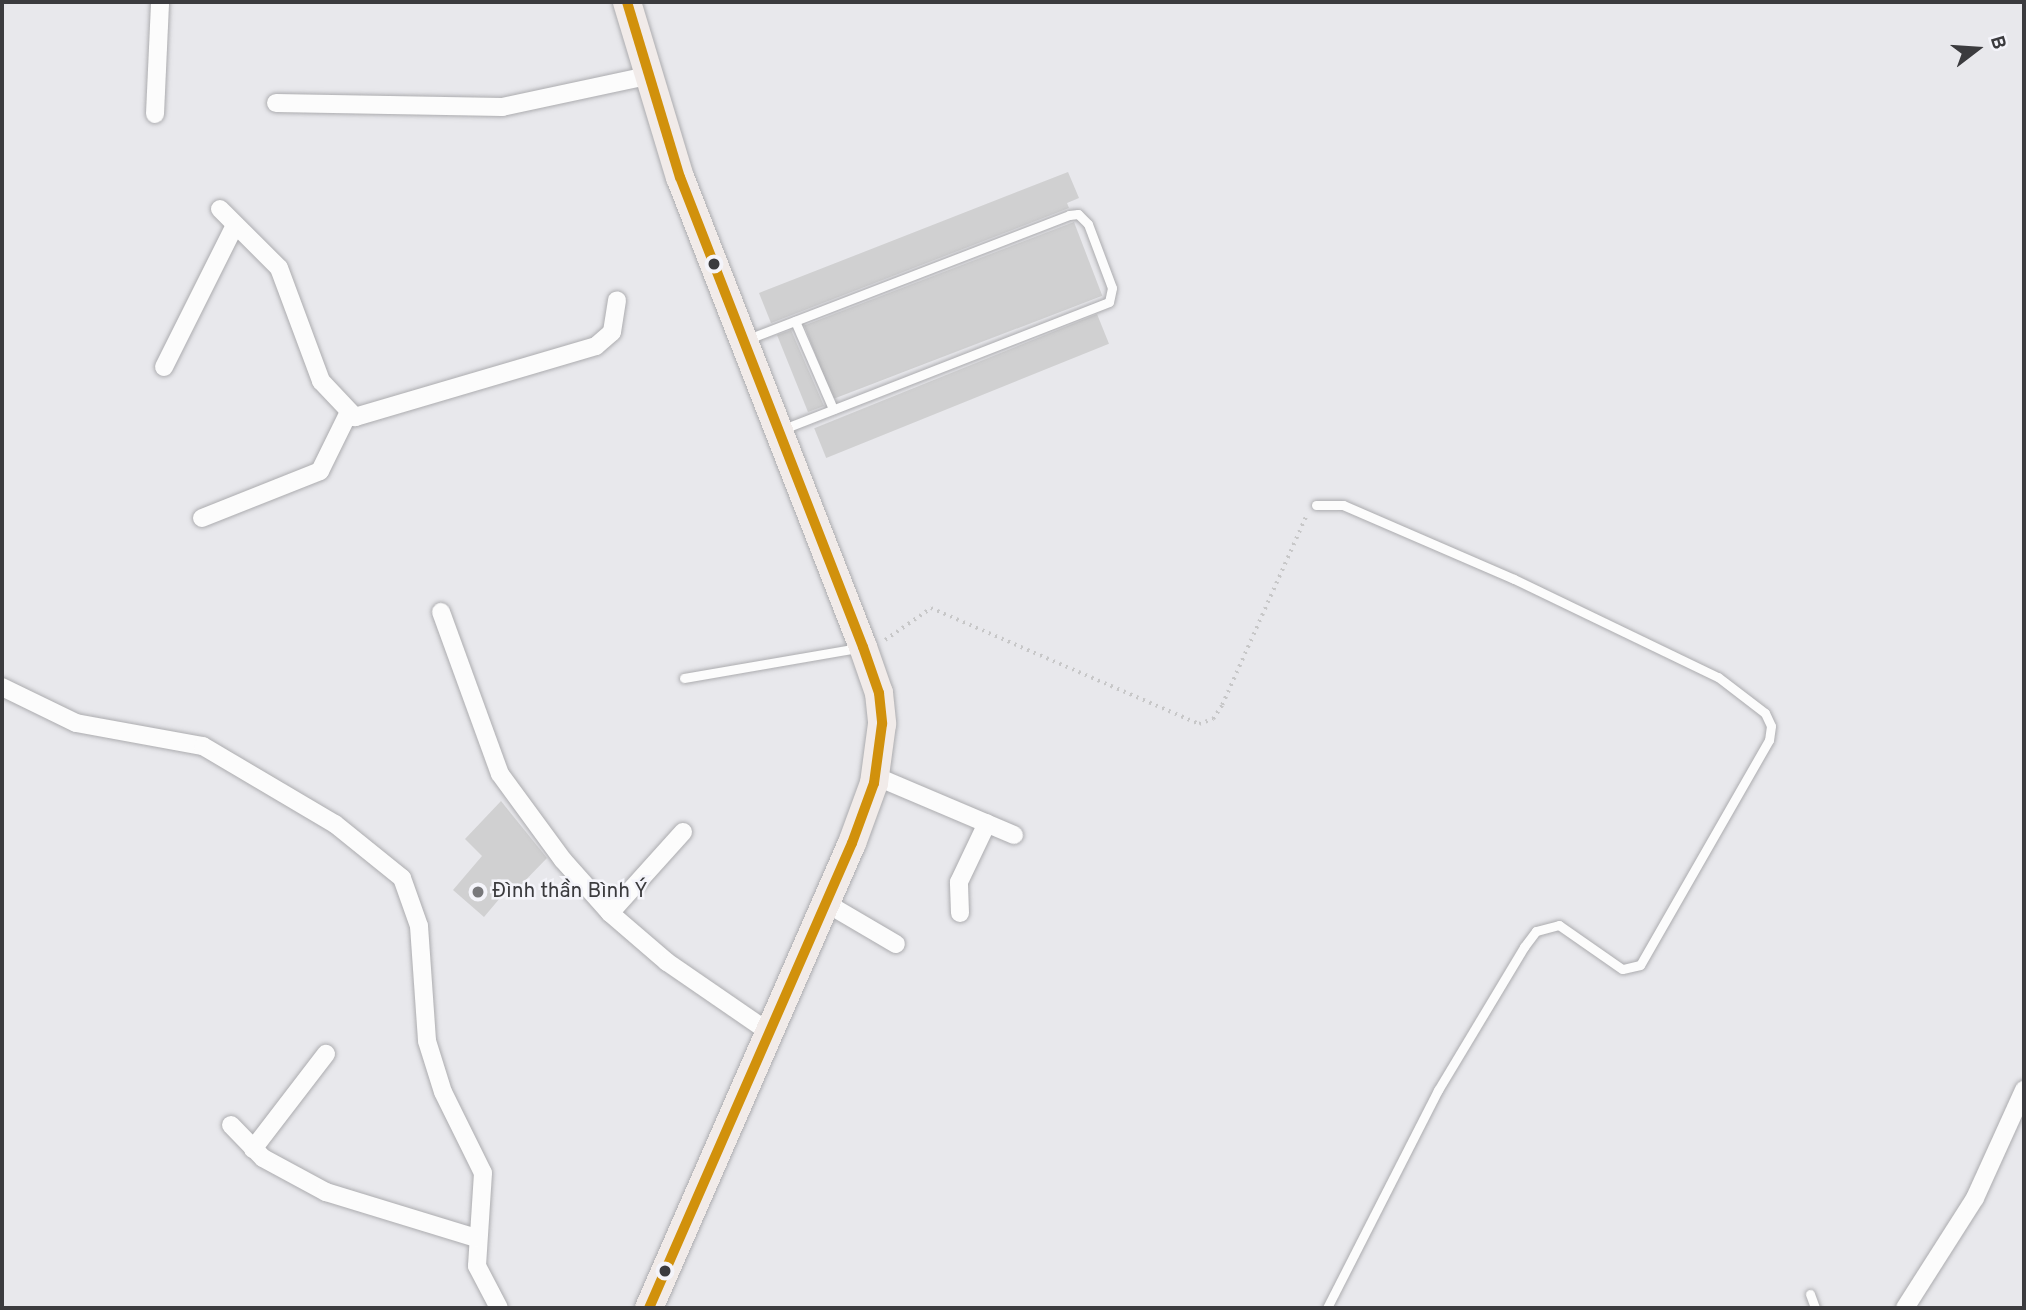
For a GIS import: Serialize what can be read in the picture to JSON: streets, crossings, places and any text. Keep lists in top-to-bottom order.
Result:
{
  "places": ["Đình thần Bình Ý"],
  "north": "right"
}
